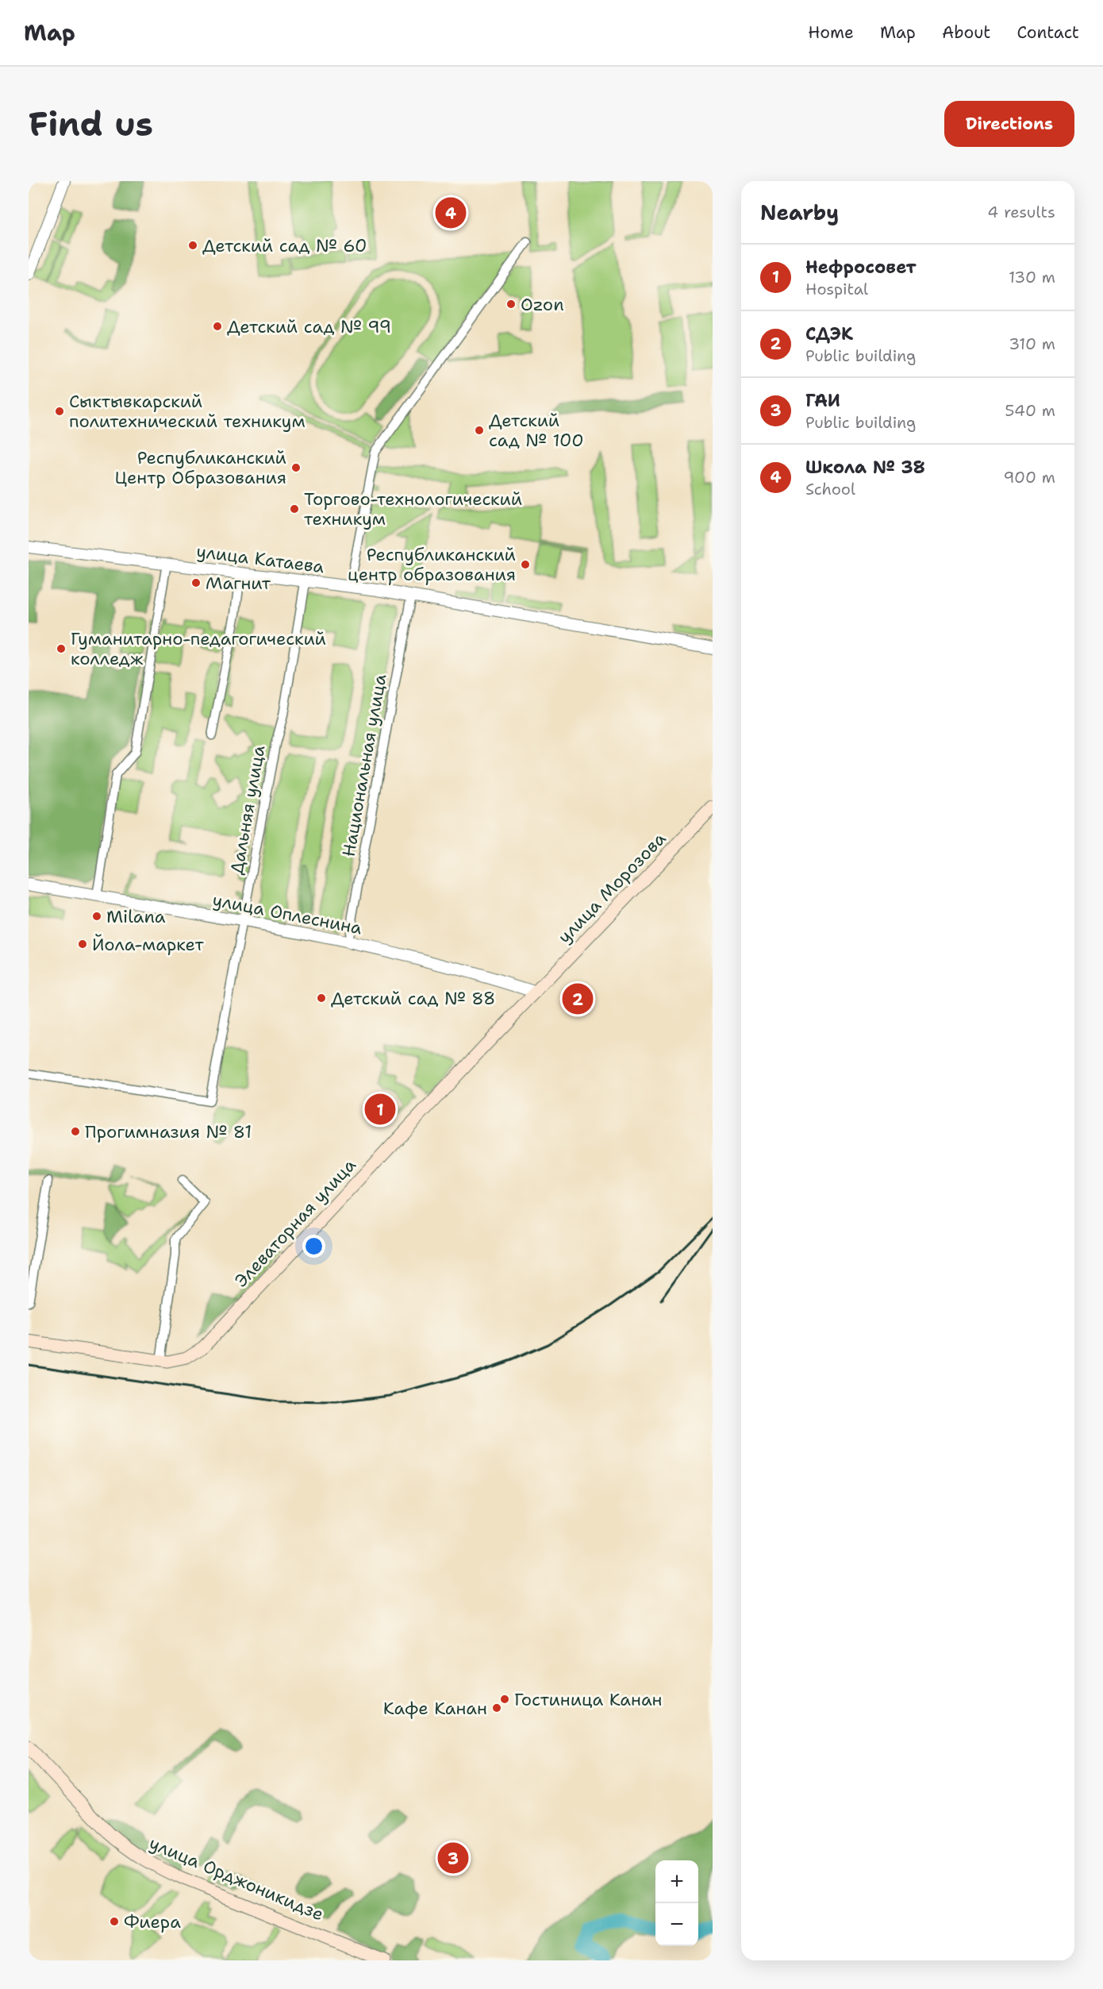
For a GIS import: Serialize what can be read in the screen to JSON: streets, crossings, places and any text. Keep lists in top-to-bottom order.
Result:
{
  "streets": {
    "main road": ["улица Морозова", "Элеваторная улица", "улица Орджоникидзе"],
    "street": [
      "улица Катаева",
      "Национальная улица",
      "Дальняя улица",
      "улица Оплеснина"
    ]
  },
  "crossings": [
    ["улица Катаева", "Национальная улица"],
    ["улица Катаева", "Дальняя улица"],
    ["Национальная улица", "улица Оплеснина"],
    ["Дальняя улица", "улица Оплеснина"],
    ["улица Морозова", "улица Оплеснина"],
    ["улица Морозова", "Элеваторная улица"],
    ["улица Оплеснина", "Элеваторная улица"]
  ],
  "places": [
    "Детский сад № 60",
    "Ozon",
    "Детский сад № 99",
    "Сыктывкарский политехнический техникум",
    "Детский сад № 100",
    "Республиканский Центр Образования",
    "Торгово-технологический техникум",
    "Республиканский центр образования",
    "Магнит",
    "Гуманитарно-педагогический колледж",
    "Milana",
    "Йола-маркет",
    "Детский сад № 88",
    "Прогимназия № 81",
    "Гостиница Канан",
    "Кафе Канан",
    "Фиера"
  ],
  "page": {
    "header": "Map",
    "nav": [
      "Home",
      "Map",
      "About",
      "Contact"
    ],
    "buttons": "Directions",
    "title": "Find us",
    "heading": ["Nearby", "4 results"],
    "pins": [
      "4",
      "2",
      "1",
      "3"
    ],
    "list": [
      {
        "mark": "1",
        "name": "Нефросовет",
        "note": "Hospital",
        "value": "130 m"
      },
      {
        "mark": "2",
        "name": "СДЭК",
        "note": "Public building",
        "value": "310 m"
      },
      {
        "mark": "3",
        "name": "ГАИ",
        "note": "Public building",
        "value": "540 m"
      },
      {
        "mark": "4",
        "name": "Школа № 38",
        "note": "School",
        "value": "900 m"
      }
    ],
    "map_buttons": ["+", "−"]
  }
}
